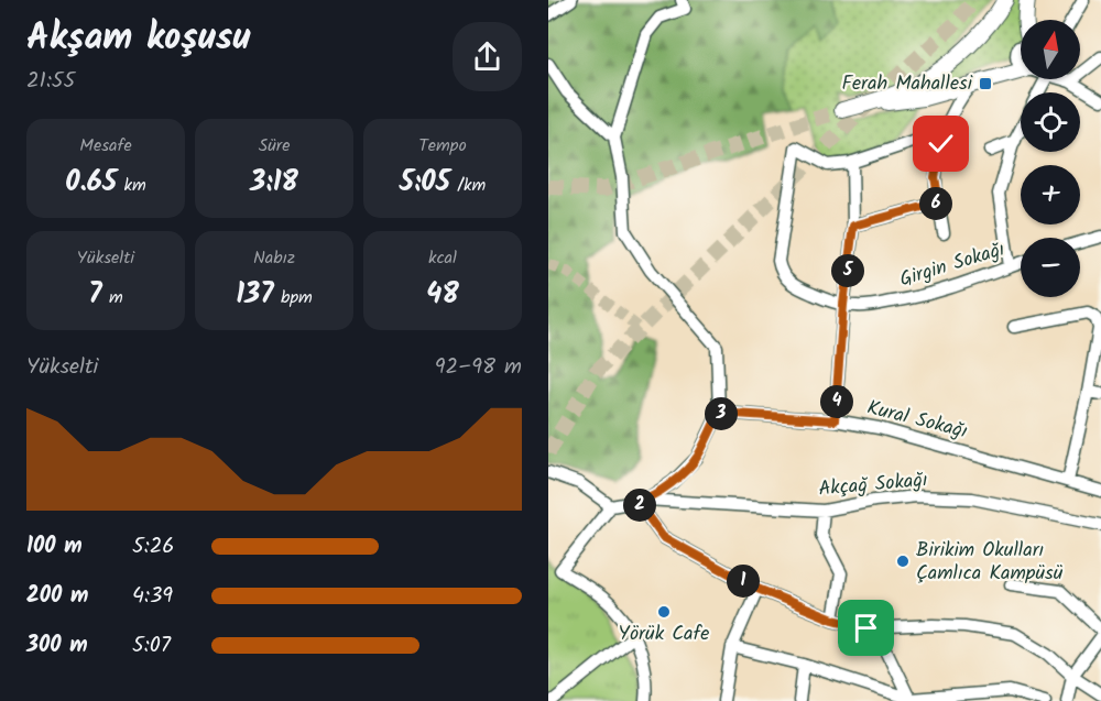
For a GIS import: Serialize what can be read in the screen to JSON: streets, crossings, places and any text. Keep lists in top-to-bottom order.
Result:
{
  "streets": {
    "street": ["Girgin Sokağı", "Kural Sokağı", "Akçağ Sokağı"]
  },
  "places": {
    "transit": ["Ferah Mahallesi"],
    "other": ["Birikim Okulları Çamlıca Kampüsü", "Yörük Cafe"]
  },
  "north": "top",
  "page": {
    "heading": ["Akşam koşusu", "21:55"],
    "map_buttons": ["+", "−"],
    "stats": [
      ["Mesafe", "0.65 km"],
      ["Süre", "3:18"],
      ["Tempo", "5:05 /km"],
      ["Yükselti", "7 m"],
      ["Nabız", "137 bpm"],
      ["kcal", "48"]
    ],
    "pins": [
      "6",
      "5",
      "4",
      "3",
      "2",
      "1"
    ],
    "chart": ["Yükselti", "92–98 m"],
    "list": [
      {
        "name": "100 m",
        "note": "5:26"
      },
      {
        "name": "200 m",
        "note": "4:39"
      },
      {
        "name": "300 m",
        "note": "5:07"
      }
    ]
  }
}
